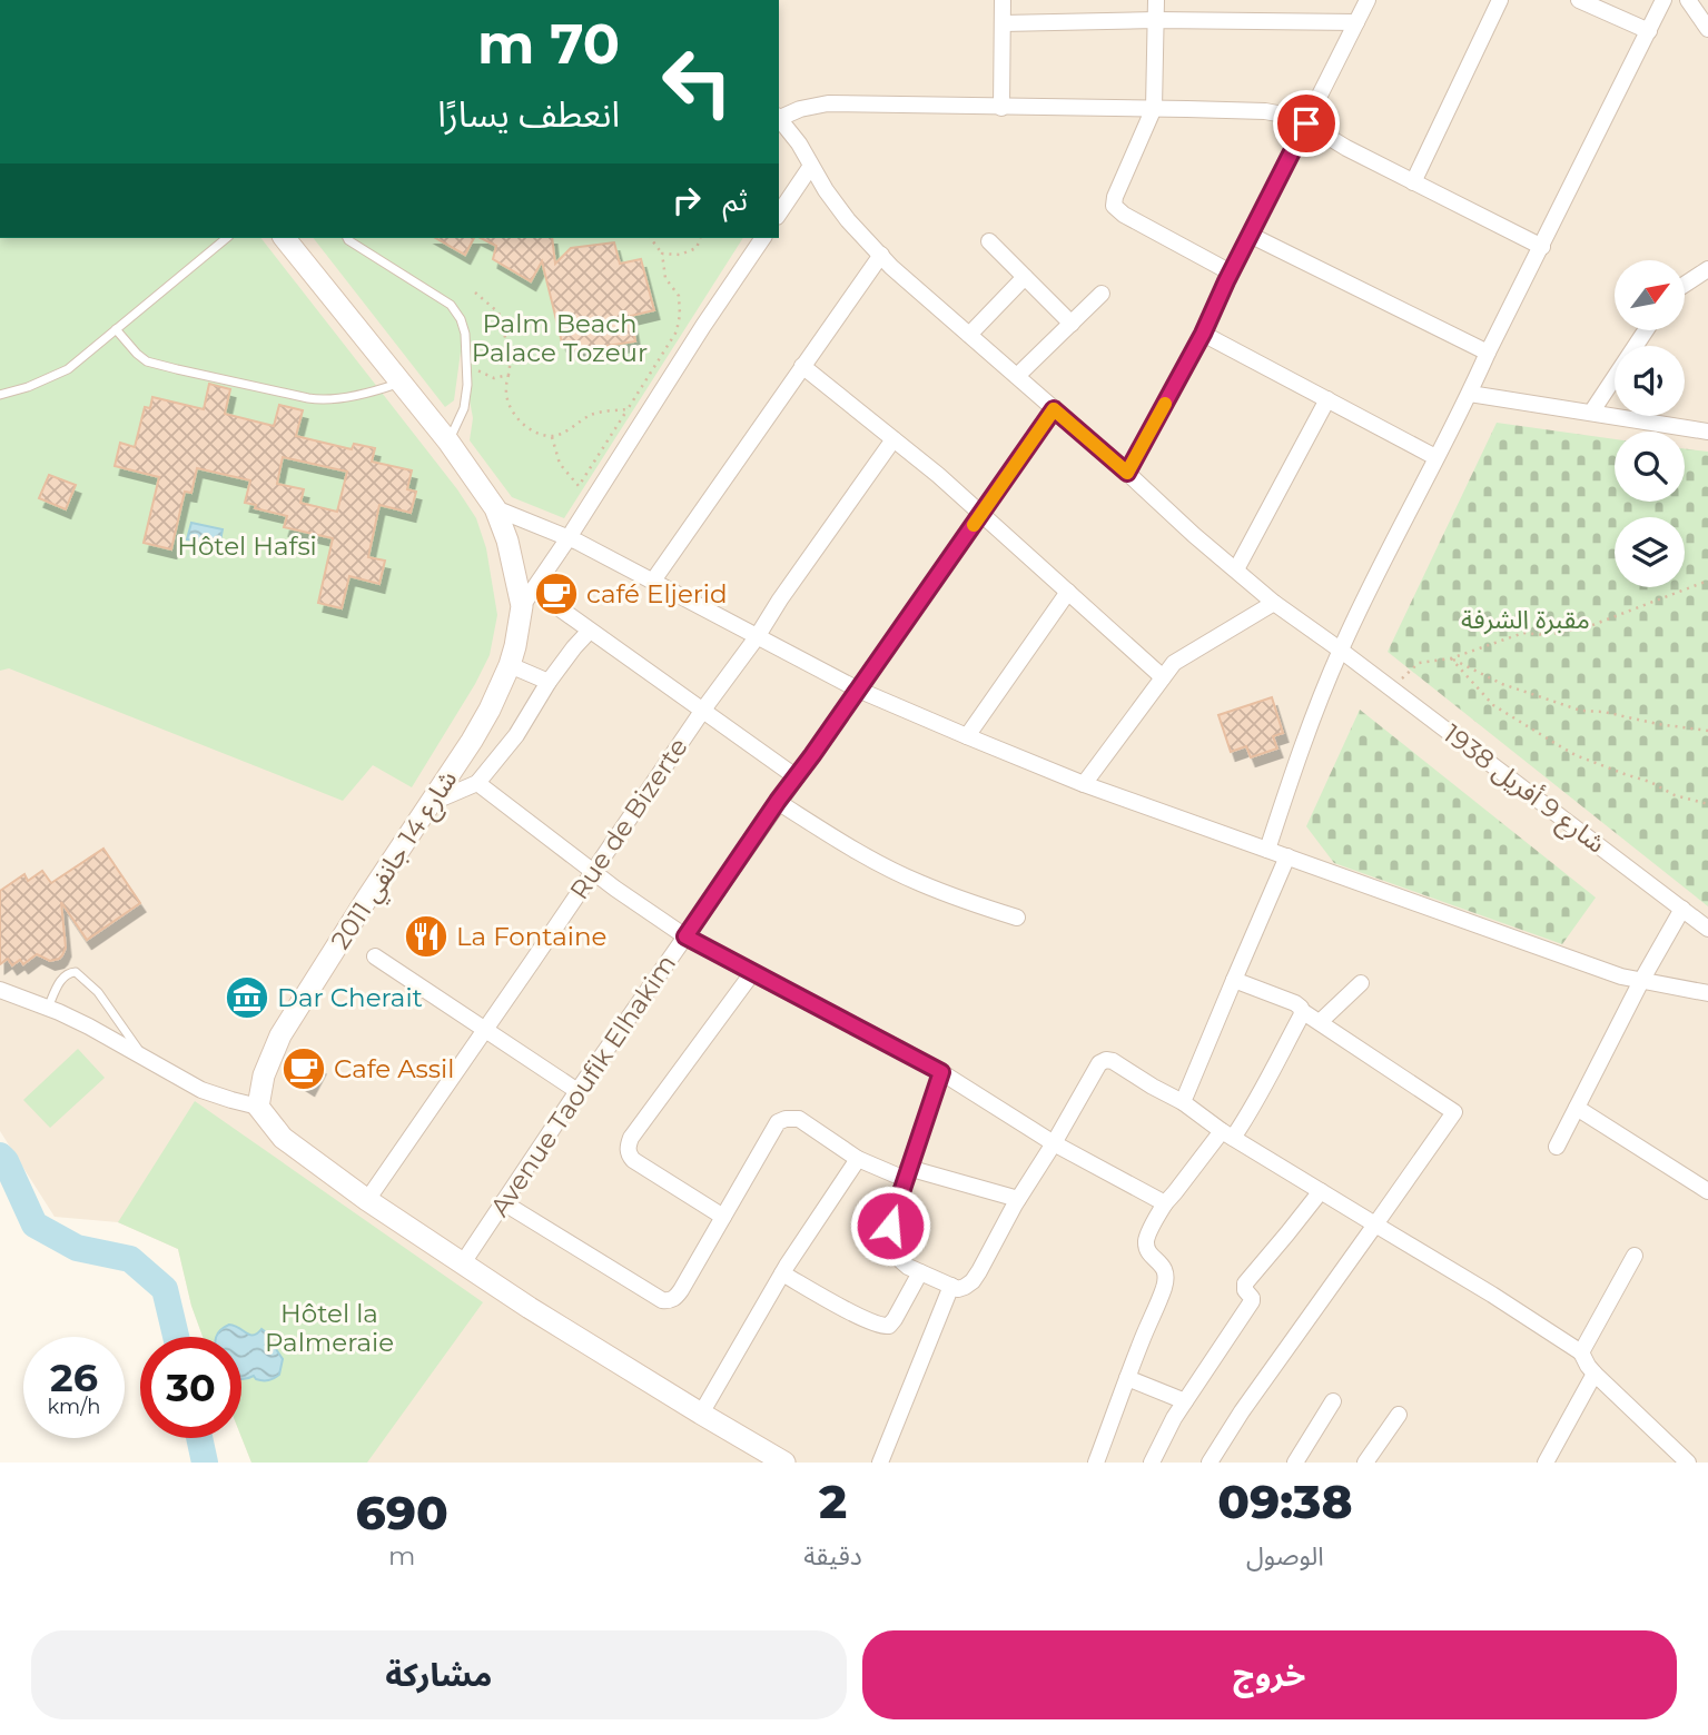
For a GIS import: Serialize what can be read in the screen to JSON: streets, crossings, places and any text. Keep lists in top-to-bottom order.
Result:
{
  "streets": {
    "main road": ["شارع 14 جانفي 2011"],
    "street": ["شارع 9 أفريل 1938", "Rue de Bizerte", "Avenue Taoufik Elhakim"]
  },
  "crossings": [
    ["شارع 9 أفريل 1938", "Avenue Taoufik Elhakim"]
  ],
  "parks": [
    "Palm Beach Palace Tozeur",
    "Hôtel Hafsi",
    "مقبرة الشرفة",
    "Hôtel la Palmeraie"
  ],
  "places": {
    "cafe": ["café Eljerid", "Cafe Assil"],
    "restaurant": ["La Fontaine"],
    "museum": ["Dar Cherait"]
  },
  "north": "top right",
  "page": {
    "turn": ["70 m", "انعطف يسارًا"],
    "then": "ثم",
    "speed": "26 km/h",
    "limit": "30",
    "eta": [
      "09:38",
      "الوصول",
      "2",
      "دقيقة",
      "690",
      "m"
    ],
    "buttons": ["خروج", "مشاركة"]
  }
}
